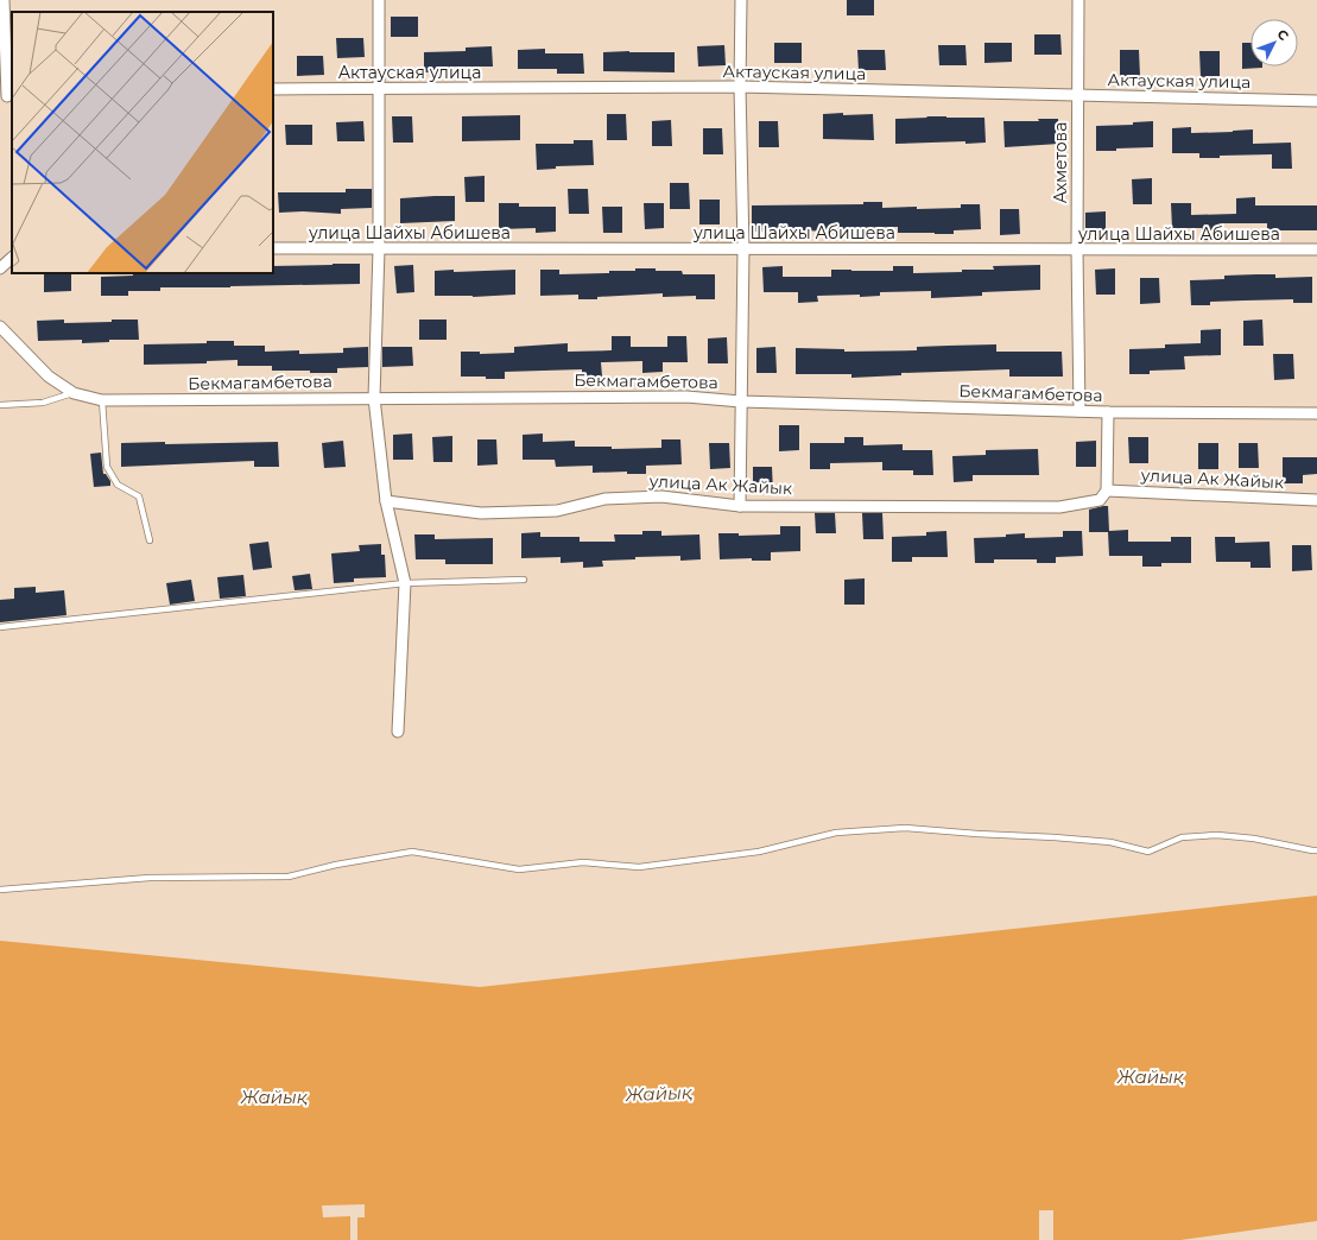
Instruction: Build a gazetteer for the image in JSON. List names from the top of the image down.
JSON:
{
  "streets": {
    "street": [
      "Актауская улица",
      "Ахметова",
      "улица Шайхы Абишева",
      "Бекмагамбетова",
      "улица Ак Жайык"
    ]
  },
  "crossings": [
    ["Актауская улица", "Ахметова"],
    ["Ахметова", "улица Шайхы Абишева"],
    ["Ахметова", "Бекмагамбетова"]
  ],
  "water": ["Жайық"],
  "north": "top right"
}
